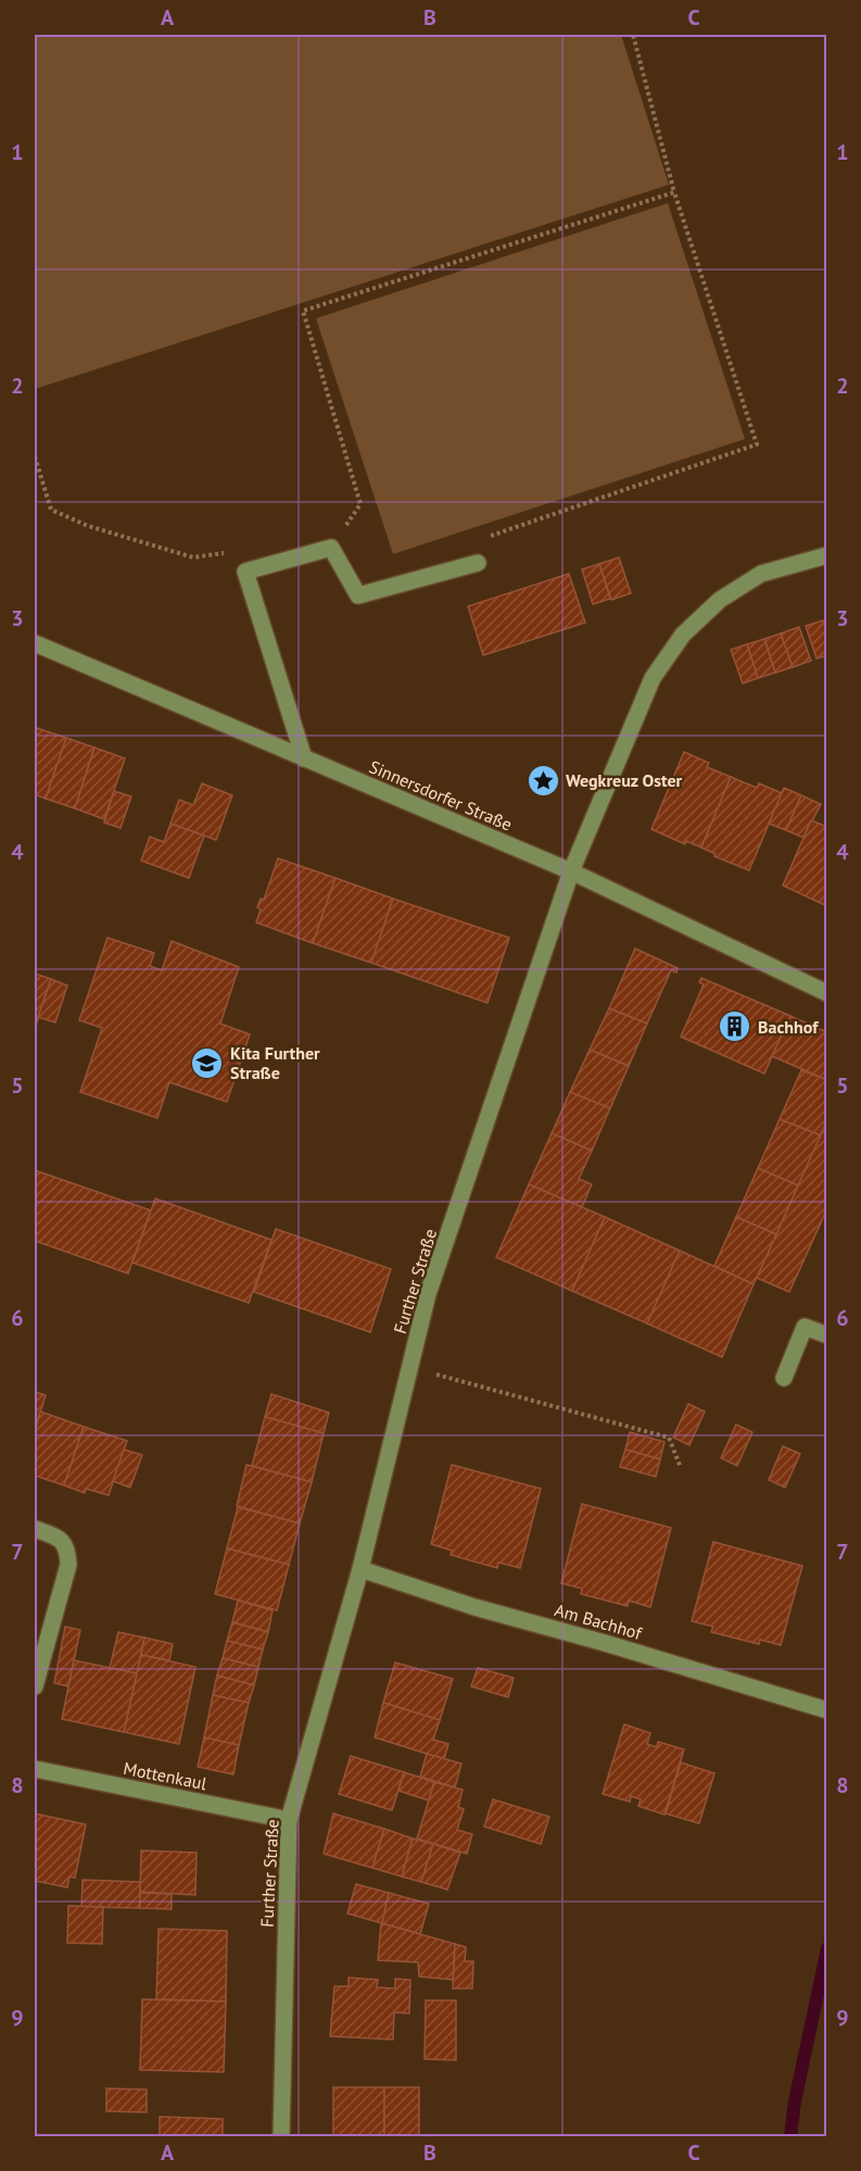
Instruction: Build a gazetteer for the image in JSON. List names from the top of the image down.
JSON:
{
  "streets": {
    "street": [
      "Sinnersdorfer Straße",
      "Further Straße",
      "Am Bachhof",
      "Mottenkaul"
    ]
  },
  "crossings": [
    ["Sinnersdorfer Straße", "Further Straße"],
    ["Further Straße", "Am Bachhof"],
    ["Further Straße", "Mottenkaul"]
  ],
  "places": {
    "place": ["Wegkreuz Oster"],
    "building": ["Bachhof"],
    "school or university": ["Kita Further Straße"]
  },
  "grid": {
    "columns": ["A", "B", "C"],
    "rows": [
      "1",
      "2",
      "3",
      "4",
      "5",
      "6",
      "7",
      "8",
      "9"
    ]
  }
}
